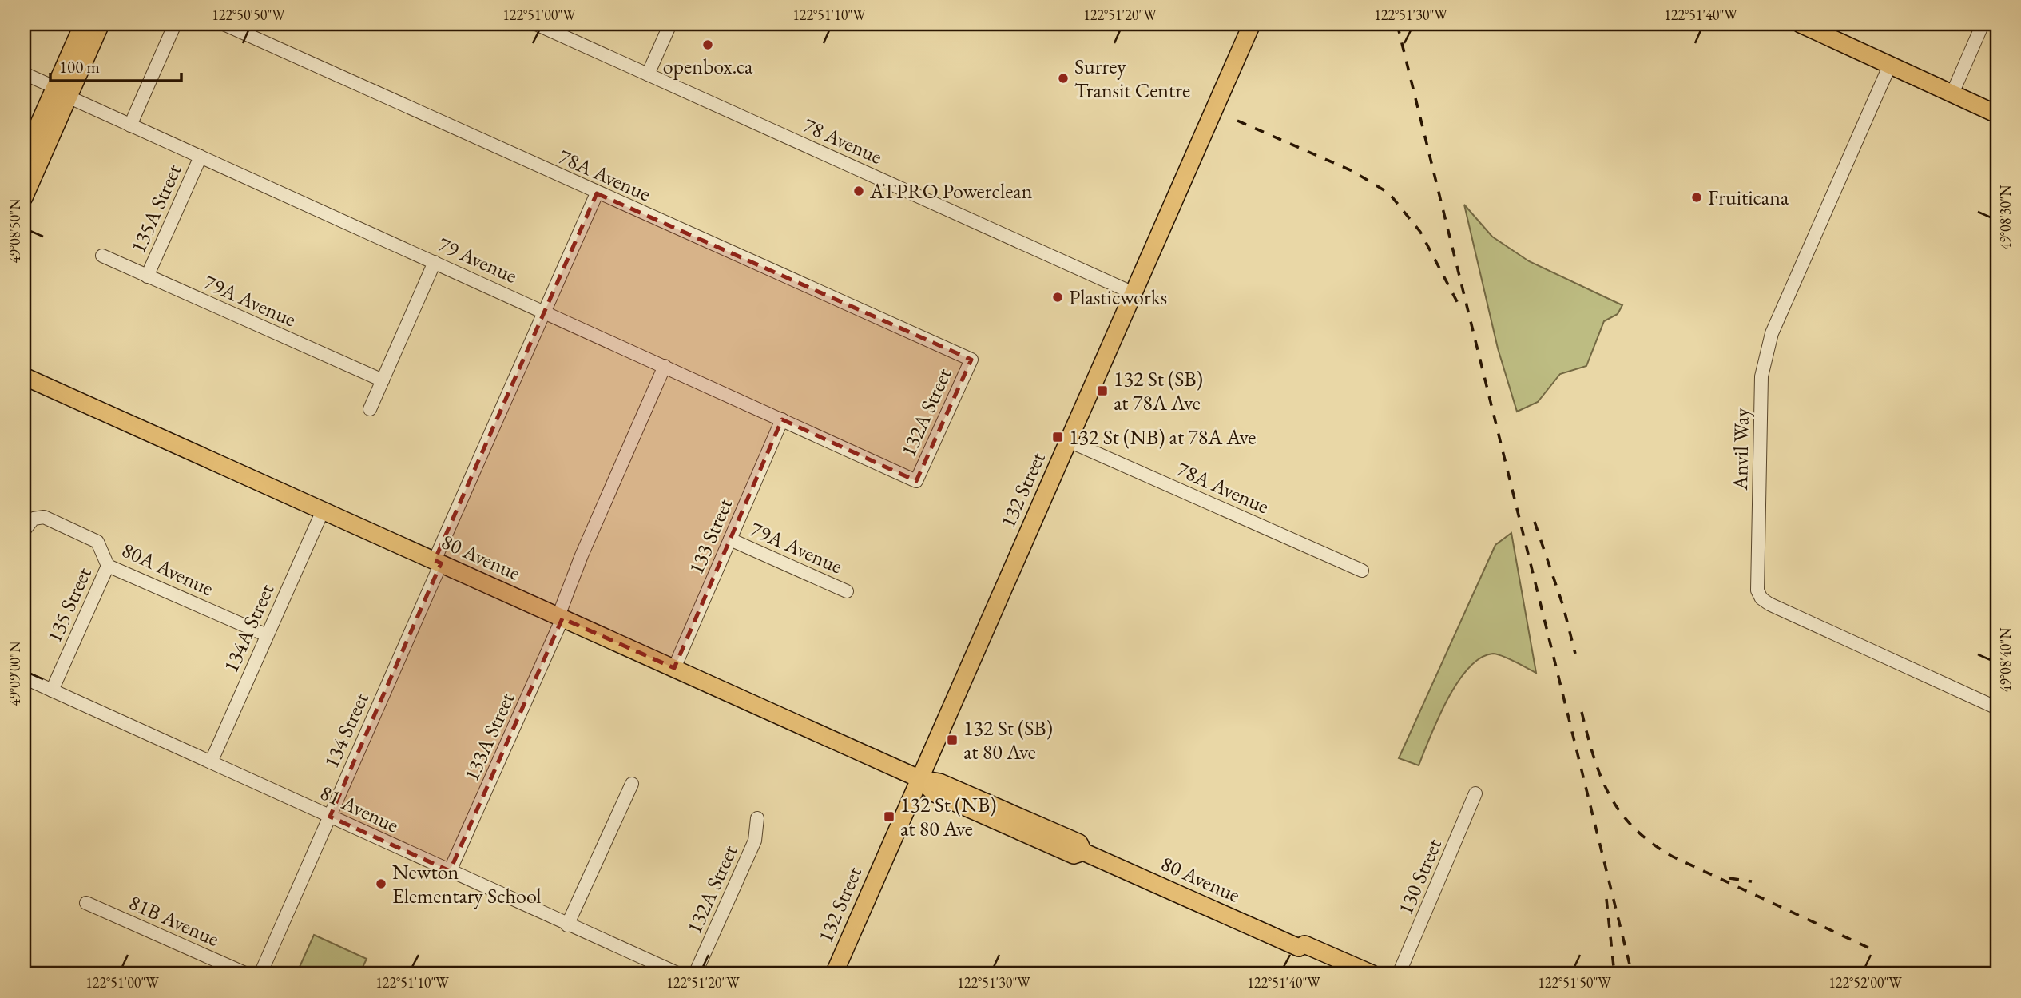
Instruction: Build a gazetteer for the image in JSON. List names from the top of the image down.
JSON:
{
  "streets": {
    "main road": ["132 Street", "80 Avenue"],
    "street": [
      "78 Avenue",
      "78A Avenue",
      "135A Street",
      "79 Avenue",
      "79A Avenue",
      "132A Street",
      "Anvil Way",
      "133 Street",
      "80A Avenue",
      "135 Street",
      "134A Street",
      "134 Street",
      "133A Street",
      "81 Avenue",
      "130 Street",
      "81B Avenue"
    ]
  },
  "crossings": [
    ["78 Avenue", "132 Street"],
    ["78A Avenue", "132A Street"],
    ["78A Avenue", "132 Street"],
    ["78A Avenue", "134 Street"],
    ["135A Street", "79 Avenue"],
    ["135A Street", "79A Avenue"],
    ["79 Avenue", "132A Street"],
    ["79 Avenue", "133 Street"],
    ["79 Avenue", "134 Street"],
    ["79 Avenue", "133A Street"],
    ["79A Avenue", "133 Street"],
    ["132 Street", "80 Avenue"],
    ["133 Street", "80 Avenue"],
    ["80 Avenue", "134A Street"],
    ["80 Avenue", "134 Street"],
    ["80 Avenue", "133A Street"],
    ["80A Avenue", "135 Street"],
    ["80A Avenue", "134A Street"],
    ["135 Street", "81 Avenue"],
    ["134A Street", "81 Avenue"],
    ["134 Street", "81 Avenue"],
    ["133A Street", "81 Avenue"]
  ],
  "places": {
    "other": [
      "openbox.ca",
      "Surrey Transit Centre",
      "ATPRO Powerclean",
      "Fruiticana",
      "Plasticworks",
      "Newton Elementary School"
    ],
    "transit": [
      "132 St (SB) at 78A Ave",
      "132 St (NB) at 78A Ave",
      "132 St (SB) at 80 Ave",
      "132 St (NB) at 80 Ave"
    ]
  },
  "scale_bar": "100 m",
  "coordinates": [
    "122°50'50\"W",
    "122°51'00\"W",
    "122°51'10\"W",
    "122°51'20\"W",
    "122°51'30\"W",
    "122°51'40\"W",
    "49°08'30\"N",
    "49°08'50\"N",
    "49°08'40\"N",
    "49°09'00\"N",
    "122°51'50\"W",
    "122°52'00\"W"
  ]
}
